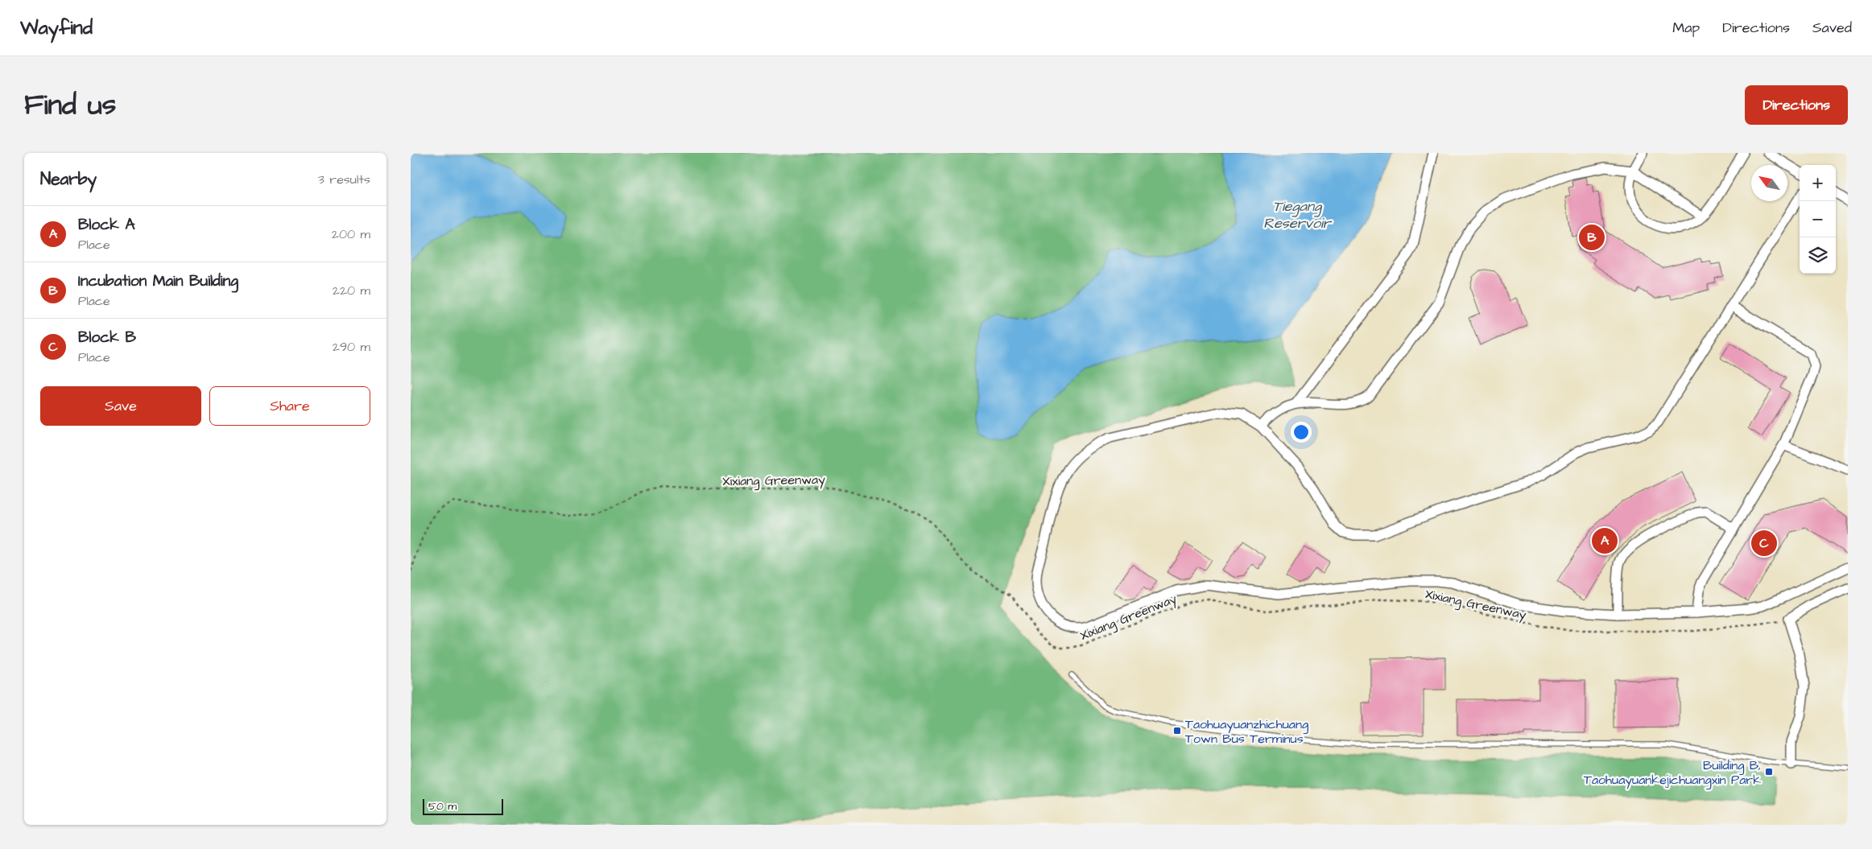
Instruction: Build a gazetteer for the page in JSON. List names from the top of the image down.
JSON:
{
  "streets": {
    "path": ["Xixiang Greenway"]
  },
  "water": ["Tiegang Reservoir"],
  "places": {
    "transit": ["Taohuayuanzhichuang Town Bus Terminus", "Building B, Taohuayuankejichuangxin Park"]
  },
  "scale_bar": "50 m",
  "north": "top left",
  "page": {
    "header": "Wayfind",
    "nav": ["Map", "Directions", "Saved"],
    "title": "Find us",
    "buttons": [
      "Directions",
      ["Save", "Share"]
    ],
    "heading": ["Nearby", "3 results"],
    "map_buttons": ["+", "−"],
    "list": [
      {
        "mark": "A",
        "name": "Block A",
        "note": "Place",
        "value": "200 m"
      },
      {
        "mark": "B",
        "name": "Incubation Main Building",
        "note": "Place",
        "value": "220 m"
      },
      {
        "mark": "C",
        "name": "Block B",
        "note": "Place",
        "value": "290 m"
      }
    ],
    "pins": ["B", "A", "C"],
    "scale": "50 m"
  }
}
